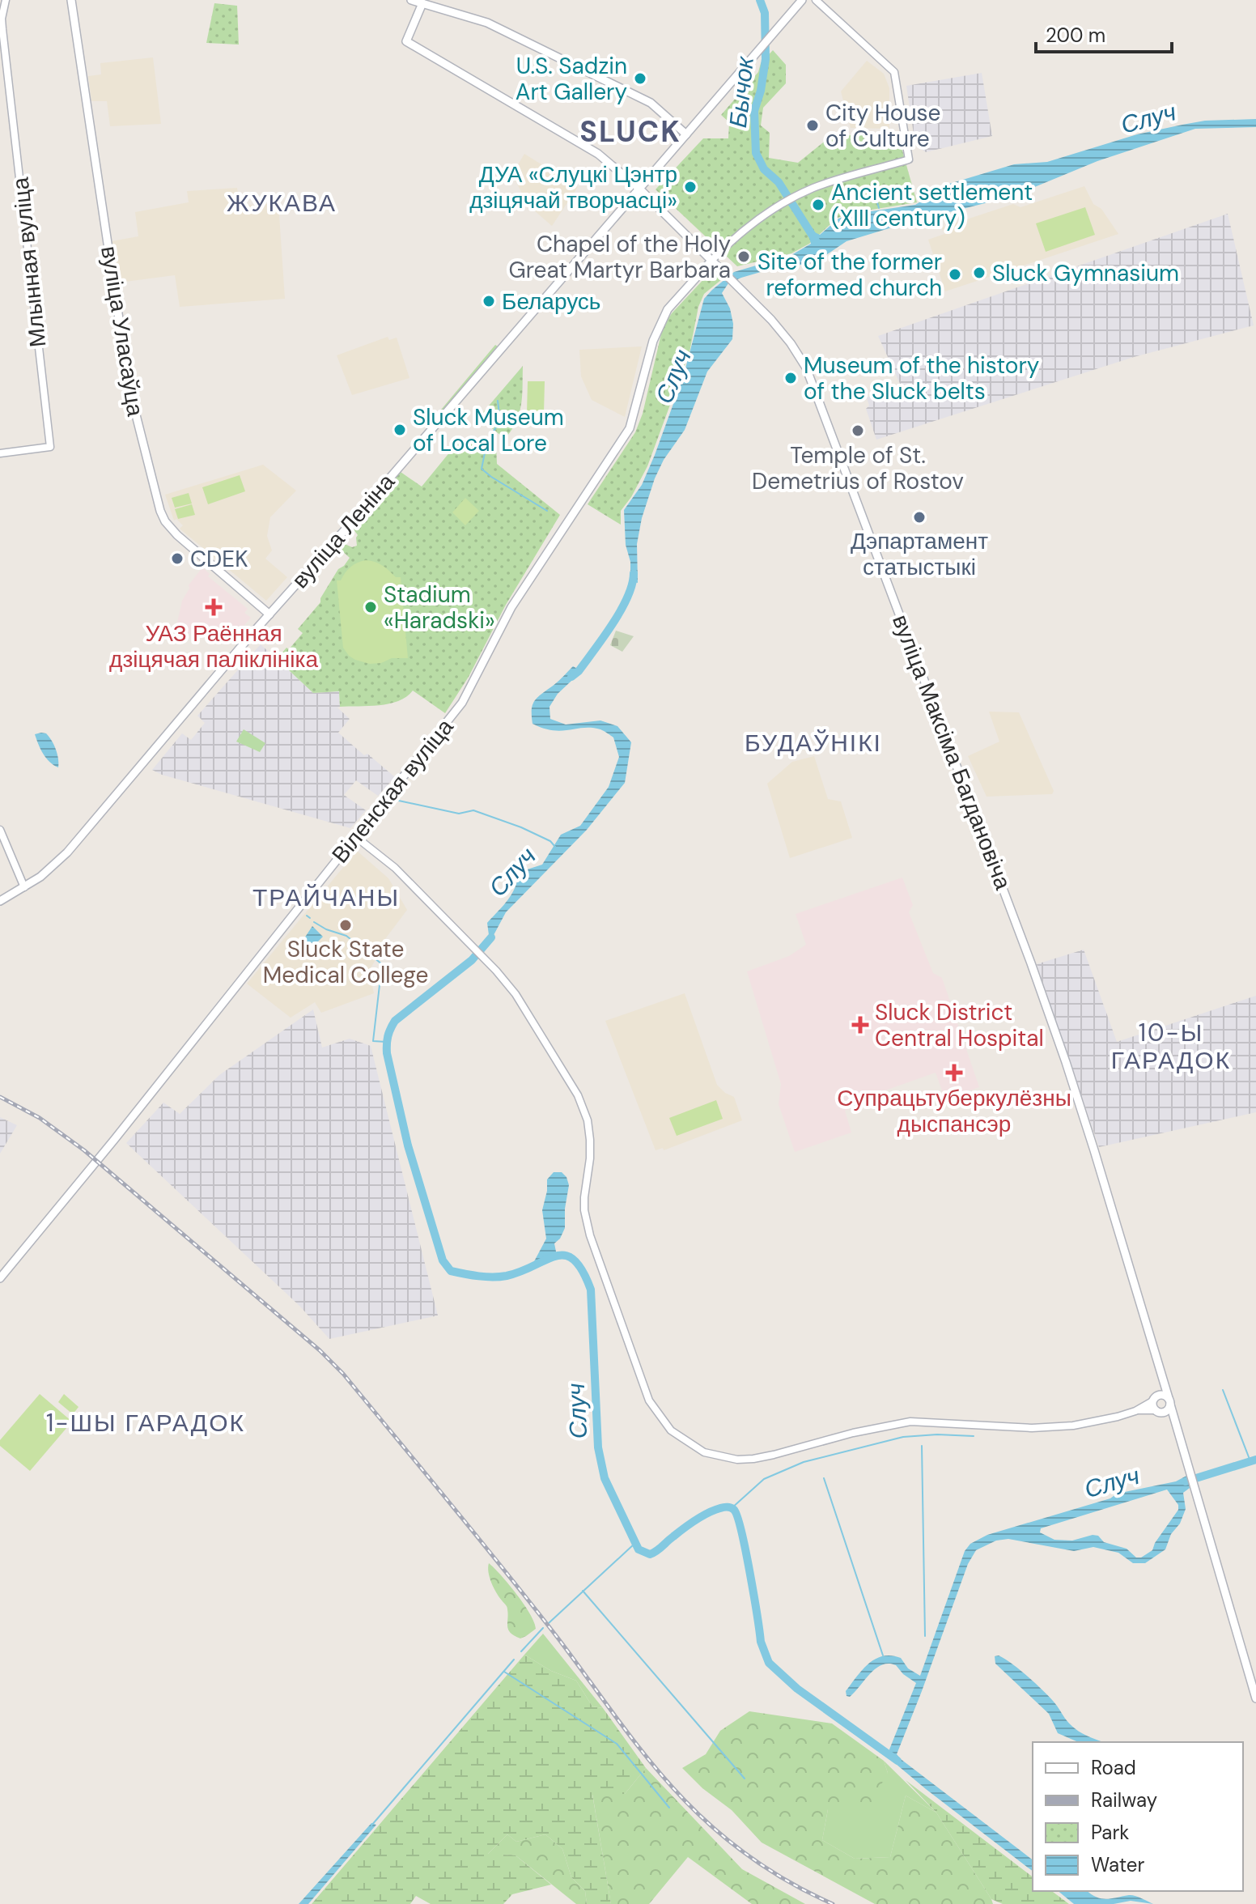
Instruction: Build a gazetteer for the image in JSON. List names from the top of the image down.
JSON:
{
  "streets": {
    "main road": [
      "вуліца Уласаўца",
      "вуліца Леніна",
      "вуліца Максіма Багдановіча",
      "Віленская вуліца"
    ],
    "street": ["Млынная вуліца"]
  },
  "crossings": [
    ["вуліца Уласаўца", "вуліца Леніна"],
    ["вуліца Леніна", "вуліца Максіма Багдановіча"],
    ["вуліца Максіма Багдановіча", "Віленская вуліца"]
  ],
  "districts": [
    "SLUCK",
    "ЖУКАВА",
    "БУДАЎНІКІ",
    "ТРАЙЧАНЫ",
    "10-Ы ГАРАДОК",
    "1-ШЫ ГАРАДОК"
  ],
  "water": ["Бычок", "Случ"],
  "places": {
    "other": [
      "U.S. Sadzin Art Gallery",
      "City House of Culture",
      "ДУА «Слуцкі Цэнтр дзіцячай творчасці»",
      "Ancient settlement (XIII century)",
      "Chapel of the Holy Great Martyr Barbara",
      "Sluck Gymnasium",
      "Site of the former reformed church",
      "Беларусь",
      "Museum of the history of the Sluck belts",
      "Sluck Museum of Local Lore",
      "Temple of St. Demetrius of Rostov",
      "Дэпартамент статыстыкі",
      "CDEK",
      "Stadium «Haradski»",
      "Sluck State Medical College"
    ],
    "health": ["УАЗ Раённая дзіцячая паліклініка", "Sluck District Central Hospital", "Супрацьтуберкулёзны дыспансэр"]
  },
  "legend": [
    "Road",
    "Railway",
    "Park",
    "Water"
  ],
  "scale_bar": "200 m"
}
